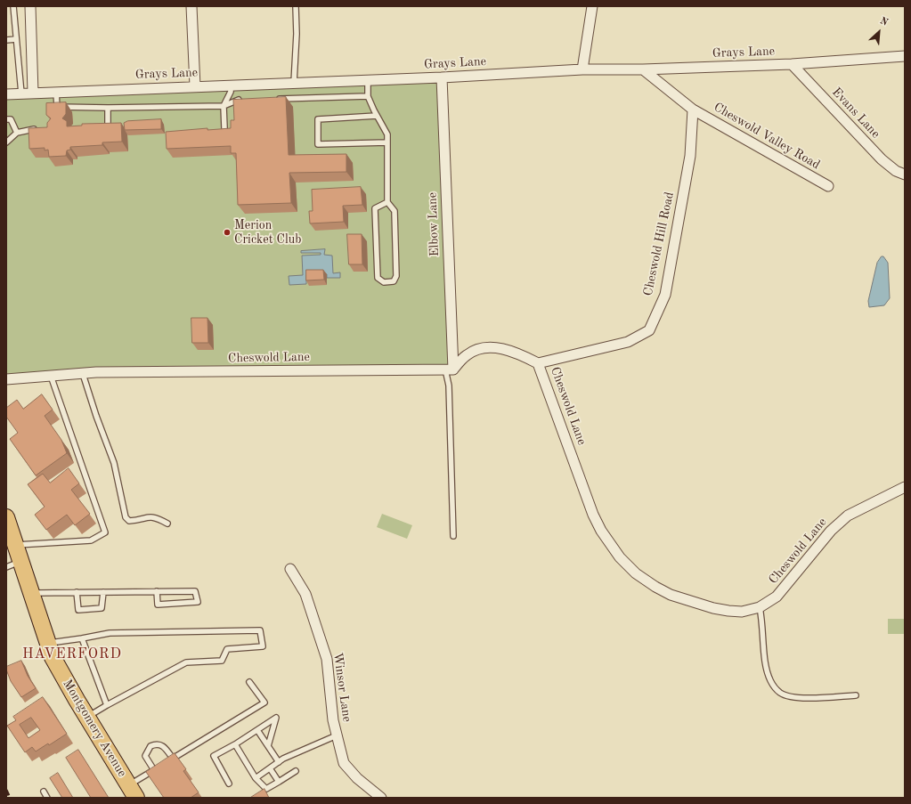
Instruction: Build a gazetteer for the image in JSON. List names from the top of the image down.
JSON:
{
  "streets": {
    "main road": ["Montgomery Avenue"],
    "street": [
      "Grays Lane",
      "Evans Lane",
      "Cheswold Valley Road",
      "Elbow Lane",
      "Cheswold Hill Road",
      "Cheswold Lane",
      "Winsor Lane"
    ]
  },
  "crossings": [
    ["Grays Lane", "Evans Lane"],
    ["Grays Lane", "Elbow Lane"],
    ["Cheswold Valley Road", "Cheswold Hill Road"],
    ["Elbow Lane", "Cheswold Lane"],
    ["Cheswold Hill Road", "Cheswold Lane"]
  ],
  "districts": ["HAVERFORD"],
  "places": ["Merion Cricket Club"],
  "north": "top right"
}
